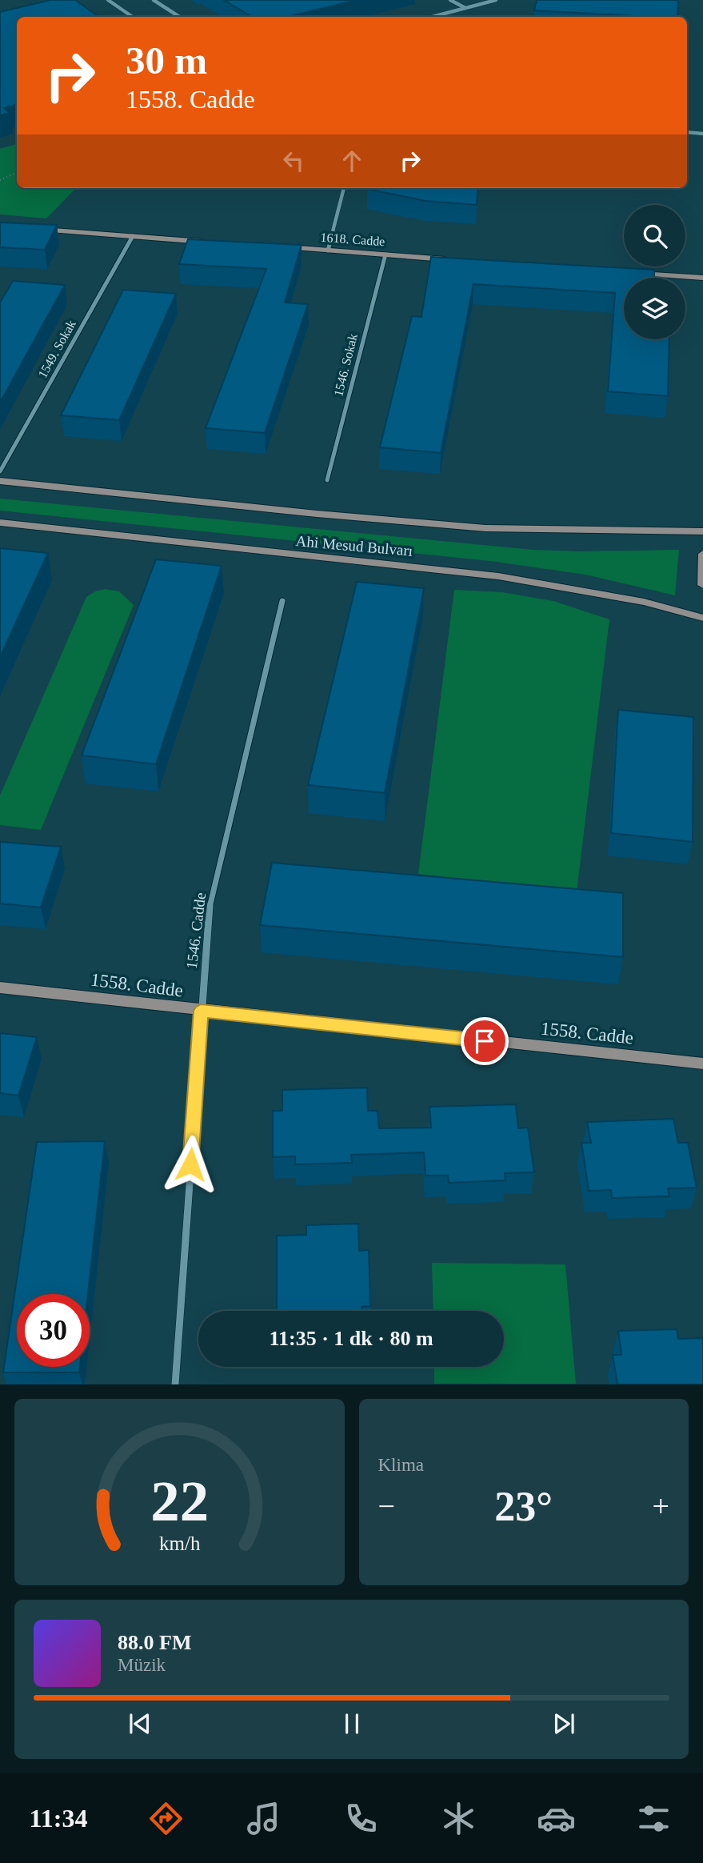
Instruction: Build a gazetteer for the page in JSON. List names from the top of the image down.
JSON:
{
  "streets": {
    "main road": ["1618. Cadde", "Ahi Mesud Bulvarı", "1558. Cadde"],
    "street": ["1549. Sokak", "1546. Sokak", "1546. Cadde"]
  },
  "crossings": [
    ["1618. Cadde", "1546. Sokak"],
    ["1546. Cadde", "1558. Cadde"]
  ],
  "page": {
    "turn": ["30 m", "1558. Cadde"],
    "limit": "30",
    "trip": "11:35 · 1 dk · 80 m",
    "tile": "Klima",
    "heat": ["−", "23°", "+"],
    "song": ["88.0 FM", "Müzik"],
    "tabs": "11:34",
    "gauge": ["22", "km/h"]
  }
}
